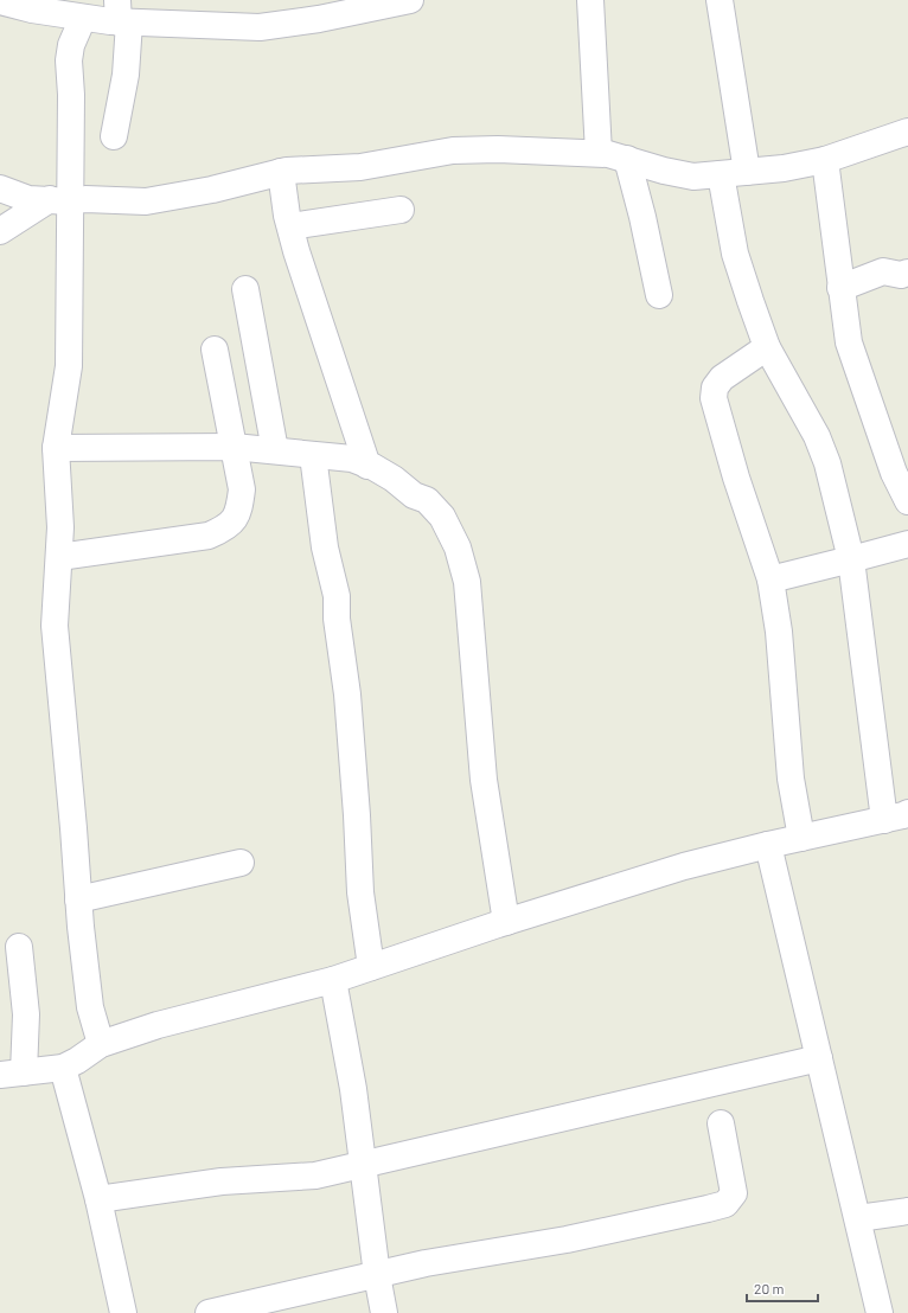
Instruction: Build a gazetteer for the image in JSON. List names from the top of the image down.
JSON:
{
  "scale_bar": "20 m"
}
